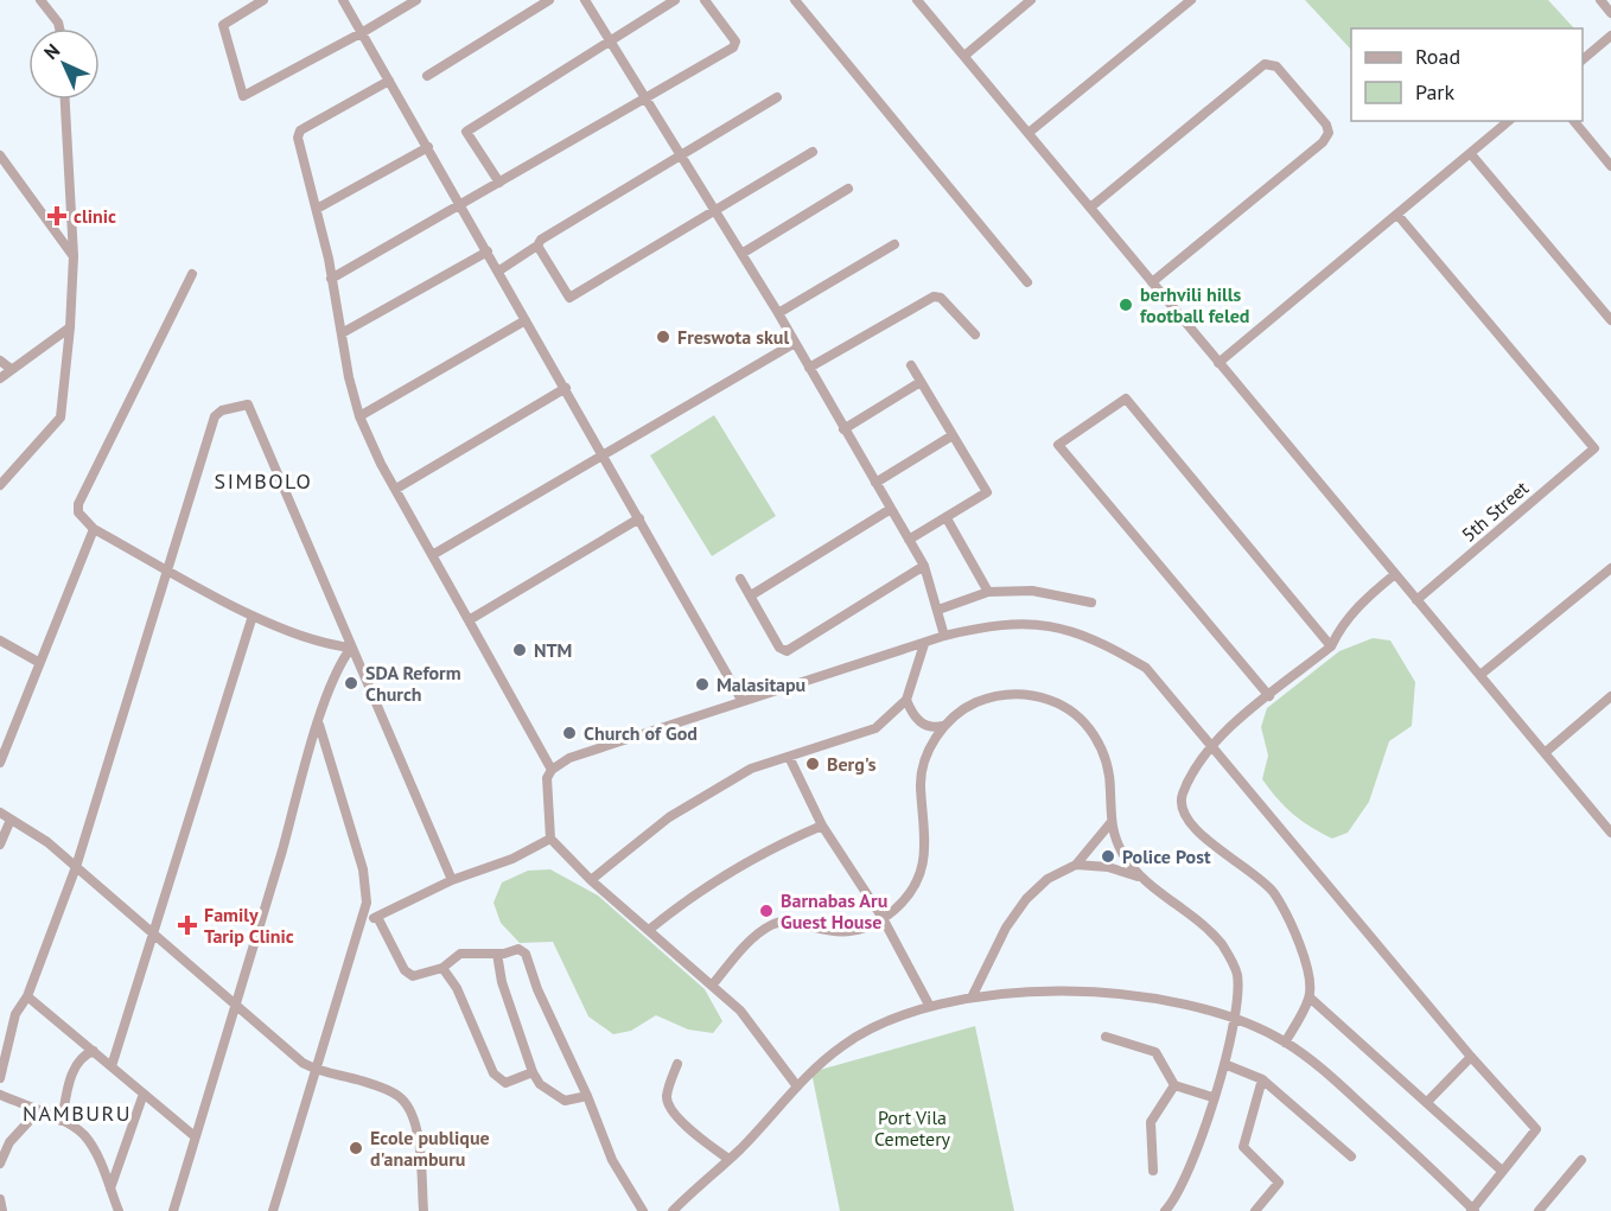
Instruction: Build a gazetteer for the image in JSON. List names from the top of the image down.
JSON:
{
  "streets": {
    "street": ["5th Street"]
  },
  "districts": ["SIMBOLO", "NAMBURU"],
  "parks": ["Port Vila Cemetery"],
  "places": {
    "health": ["clinic", "Family Tarip Clinic"],
    "other": [
      "berhvili hills football feled",
      "Freswota skul",
      "NTM",
      "SDA Reform Church",
      "Malasitapu",
      "Church of God",
      "Berg's",
      "Police Post",
      "Barnabas Aru Guest House",
      "Ecole publique d'anamburu"
    ]
  },
  "legend": ["Road", "Park"],
  "north": "top left"
}
